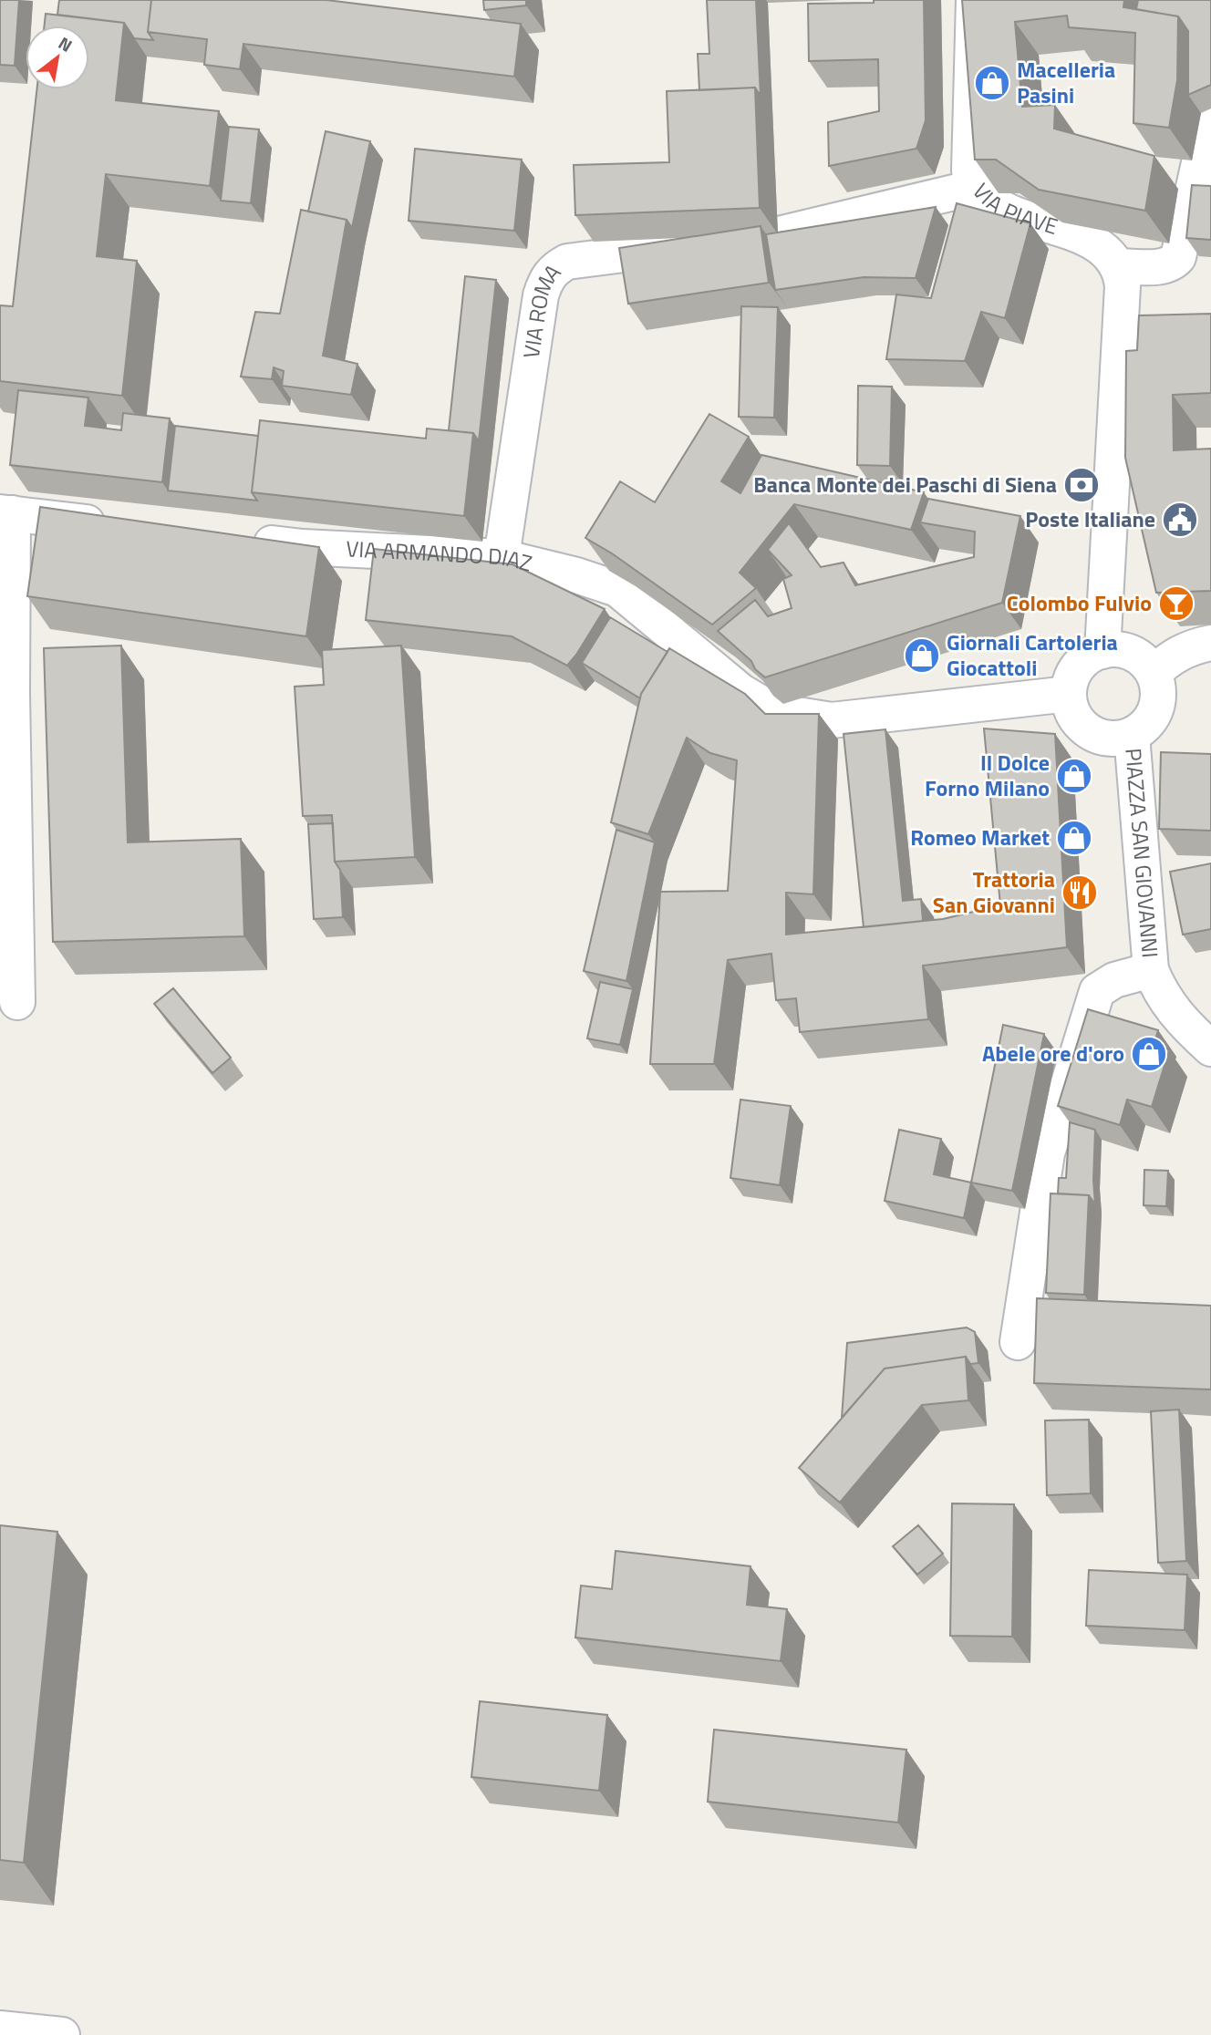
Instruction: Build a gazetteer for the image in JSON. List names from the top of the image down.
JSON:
{
  "streets": {
    "street": [
      "VIA PIAVE",
      "VIA ROMA",
      "VIA ARMANDO DIAZ",
      "PIAZZA SAN GIOVANNI"
    ]
  },
  "crossings": [
    ["VIA ROMA", "VIA ARMANDO DIAZ"],
    ["VIA ARMANDO DIAZ", "PIAZZA SAN GIOVANNI"]
  ],
  "places": {
    "shop": [
      "Macelleria Pasini",
      "Giornali Cartoleria Giocattoli",
      "Il Dolce Forno Milano",
      "Romeo Market",
      "Abele ore d'oro"
    ],
    "bank": ["Banca Monte dei Paschi di Siena"],
    "public building": ["Poste Italiane"],
    "bar": ["Colombo Fulvio"],
    "restaurant": ["Trattoria San Giovanni"]
  },
  "north": "top right"
}
